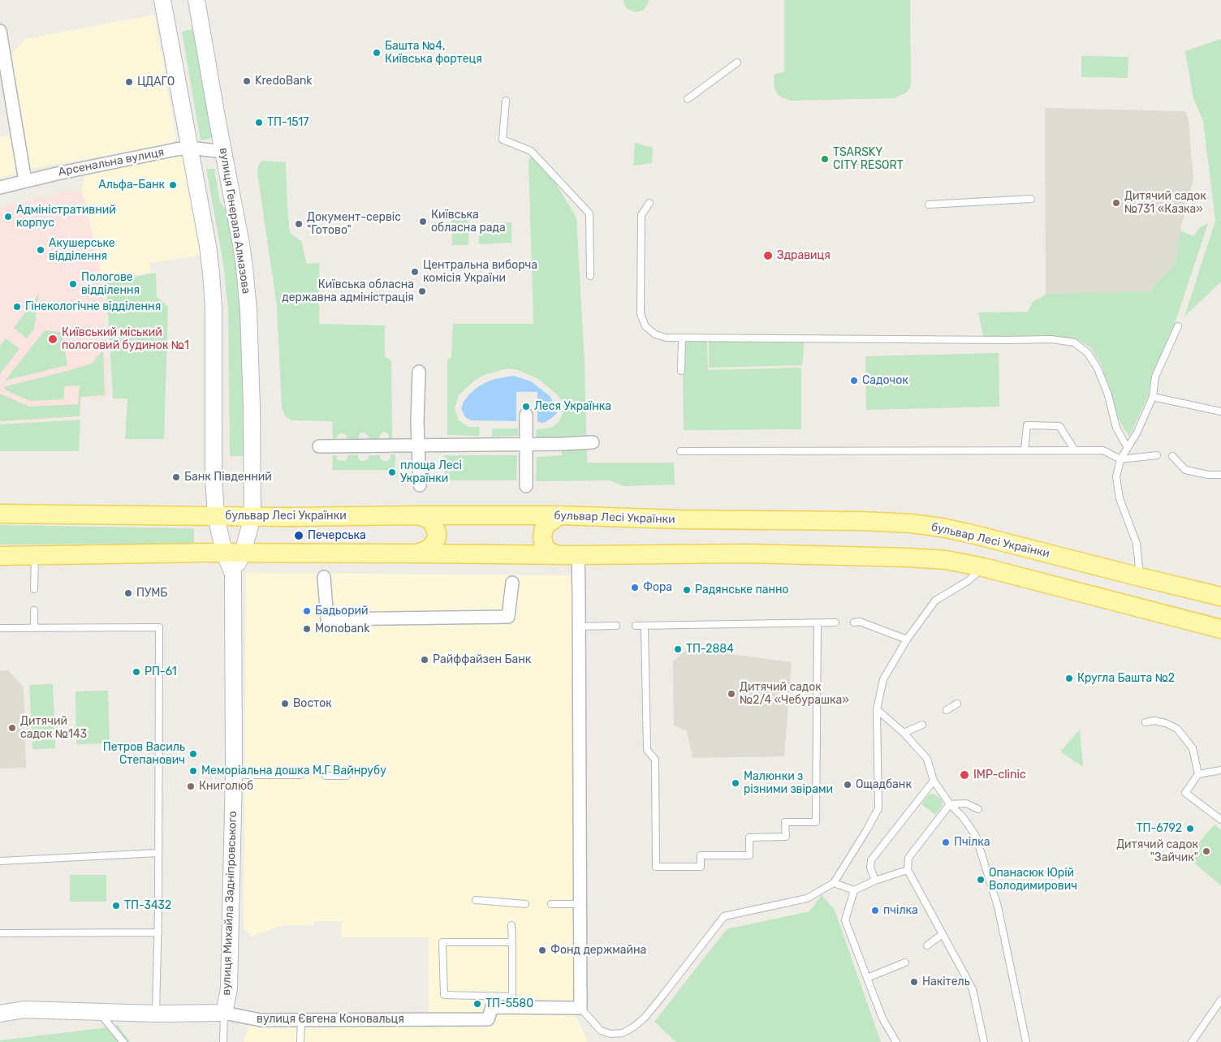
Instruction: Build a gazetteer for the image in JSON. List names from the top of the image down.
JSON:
{
  "streets": {
    "main road": [
      "вулиця Генерала Алмазова",
      "бульвар Лесі Українки",
      "вулиця Михайла Задніпровського",
      "вулиця Євгена Коновальця"
    ],
    "street": ["Арсенальна вулиця"]
  },
  "crossings": [
    ["Арсенальна вулиця", "вулиця Генерала Алмазова"],
    ["вулиця Генерала Алмазова", "бульвар Лесі Українки"],
    ["вулиця Михайла Задніпровського", "вулиця Євгена Коновальця"]
  ],
  "places": [
    "Башта №4, Київська фортеця",
    "KredoBank",
    "ЦДАГО",
    "ТП-1517",
    "TSARSKY CITY RESORT",
    "Альфа-Банк",
    "Дитячий садок №731 «Казка»",
    "Адміністративний корпус",
    "Київська обласна рада",
    "Документ-сервіс \"Готово\"",
    "Акушерське відділення",
    "Здравиця",
    "Центральна виборча комісія України",
    "Пологове відділення",
    "Київська обласна державна адміністрація",
    "Гінекологічне відділення",
    "Київський міський пологовий будинок №1",
    "Садочок",
    "Леся Українка",
    "площа Лесі Українки",
    "Банк Пiвденний",
    "Печерська",
    "Фора",
    "Радянське панно",
    "ПУМБ",
    "Бадьорий",
    "Monobank",
    "ТП-2884",
    "Райффайзен Банк",
    "РП-61",
    "Кругла Башта №2",
    "Дитячий садок №2/4 «Чебурашка»",
    "Восток",
    "Дитячий садок №143",
    "Петров Василь Степанович",
    "Меморіальна дошка М.Г Вайнрубу",
    "IMP-clinic",
    "Малюнки з різними звірами",
    "Ощадбанк",
    "Книголюб",
    "ТП-6792",
    "Пчілка",
    "Дитячий садок \"Зайчик\"",
    "Опанасюк Юрій Володимирович",
    "ТП-3432",
    "пчілка",
    "Фонд держмайна",
    "Накітель",
    "ТП-5580"
  ]
}
